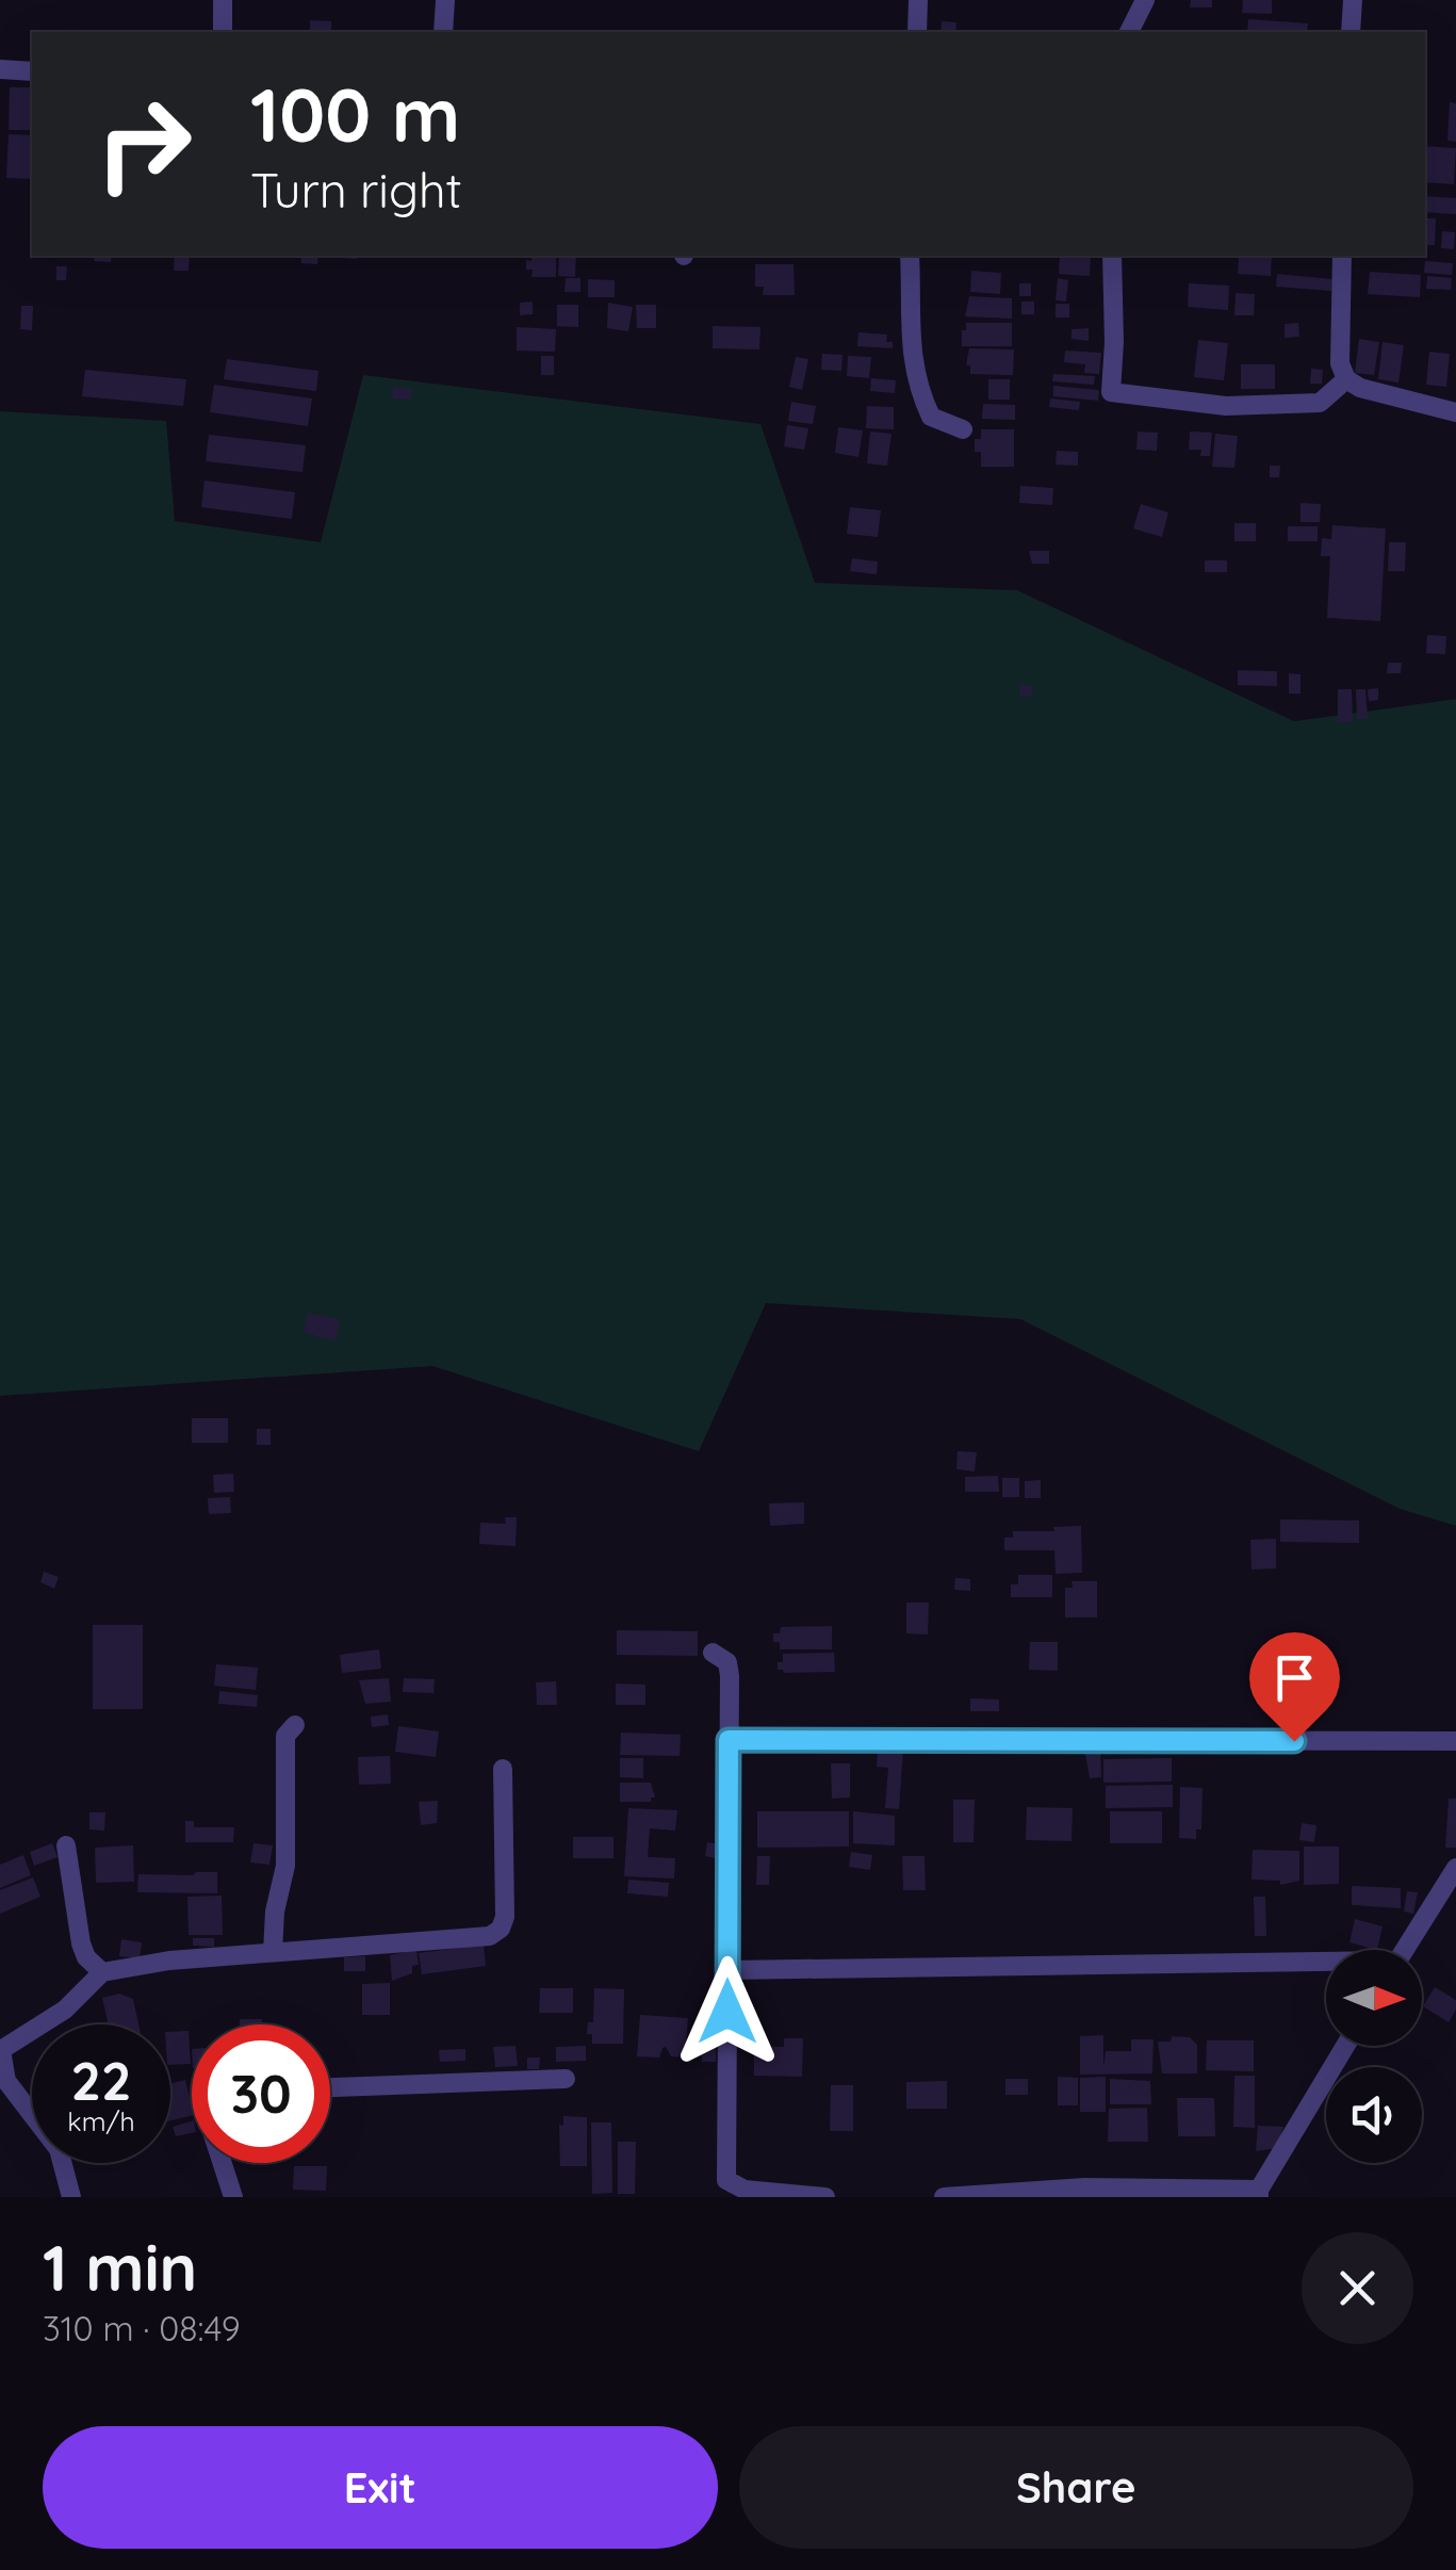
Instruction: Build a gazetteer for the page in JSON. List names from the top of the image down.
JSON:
{
  "north": "right",
  "page": {
    "turn": ["100 m", "Turn right"],
    "speed": "22 km/h",
    "limit": "30",
    "heading": ["1 min", "310 m · 08:49"],
    "buttons": ["Exit", "Share"]
  }
}
